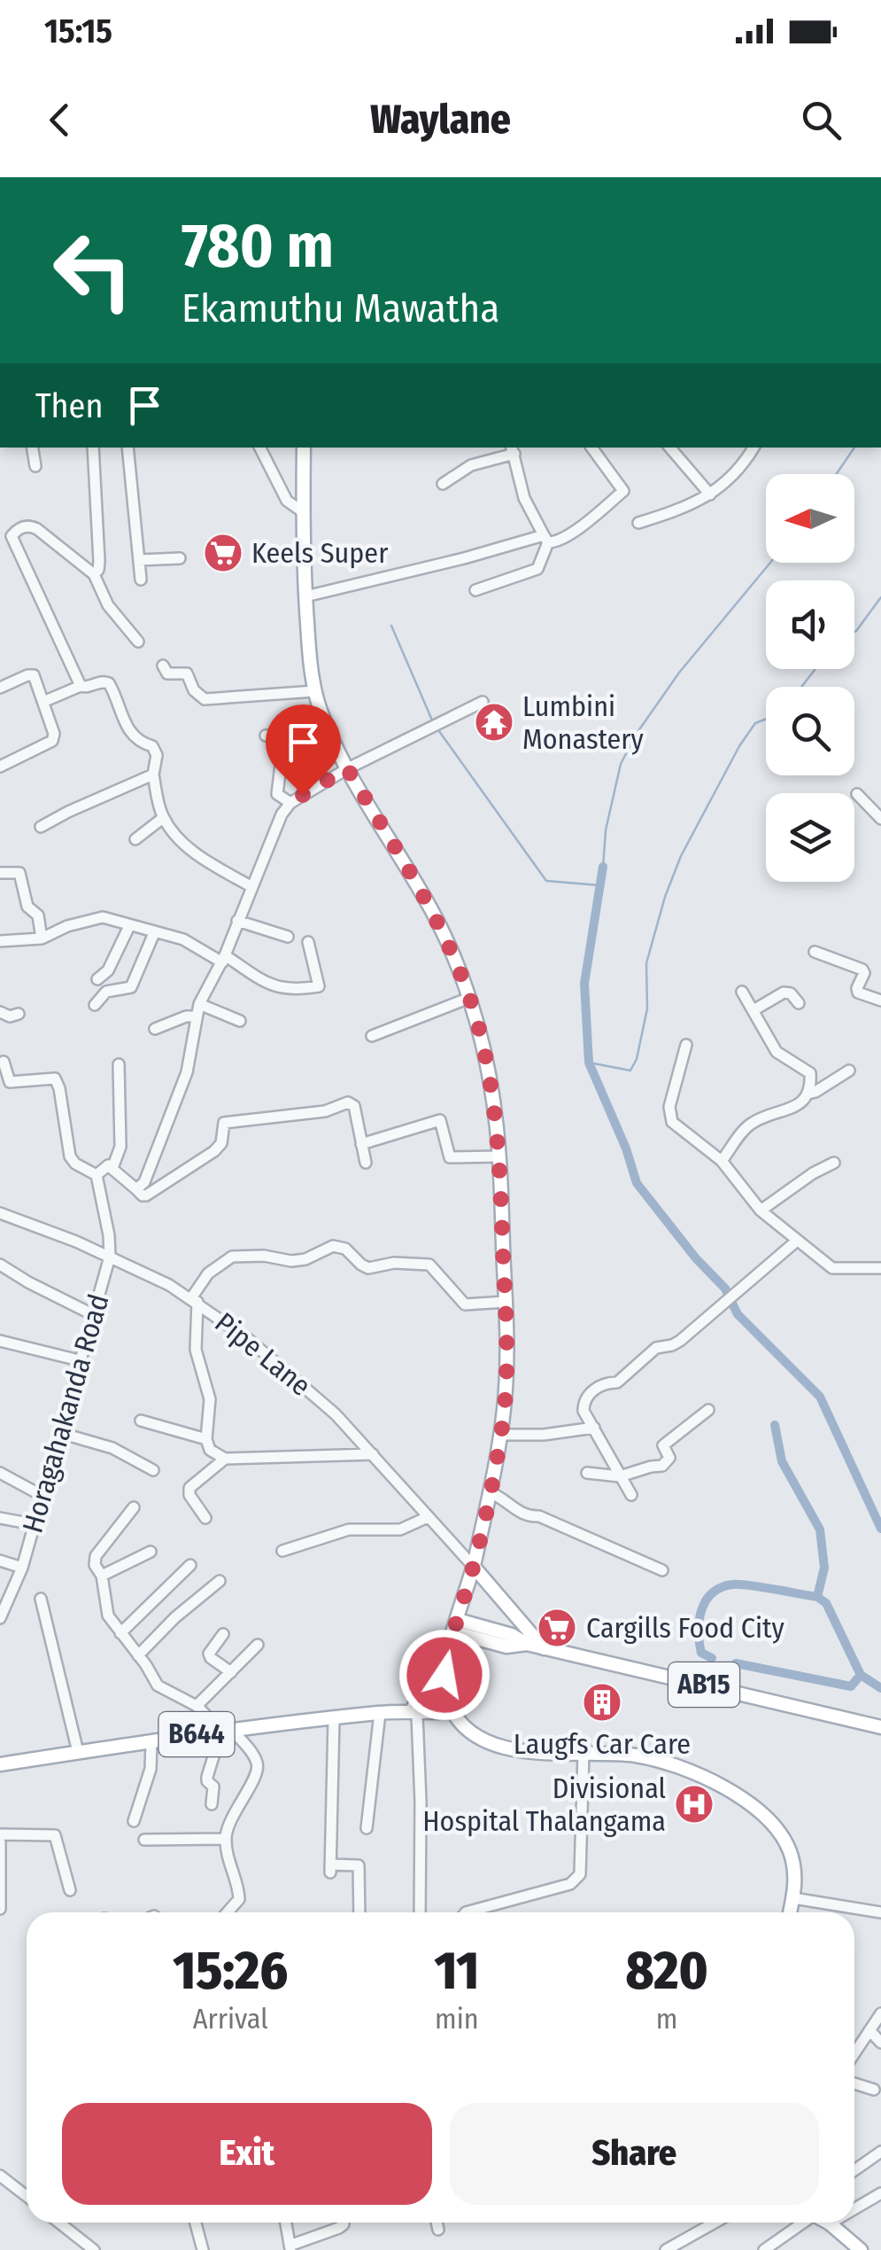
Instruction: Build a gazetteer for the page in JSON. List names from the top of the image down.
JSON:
{
  "streets": {
    "main road": ["AB15", "B644"],
    "street": ["Pipe Lane", "Horagahakanda Road"]
  },
  "crossings": [
    ["Pipe Lane", "Horagahakanda Road"]
  ],
  "places": {
    "supermarket": ["Keels Super", "Cargills Food City"],
    "temple": ["Lumbini Monastery"],
    "building": ["Laugfs Car Care"],
    "hospital": ["Divisional Hospital Thalangama"]
  },
  "north": "left",
  "page": {
    "status": "15:15",
    "header": "Waylane",
    "turn": ["780 m", "Ekamuthu Mawatha"],
    "then": "Then",
    "eta": [
      "15:26",
      "Arrival",
      "11",
      "min",
      "820",
      "m"
    ],
    "buttons": ["Exit", "Share"]
  }
}
